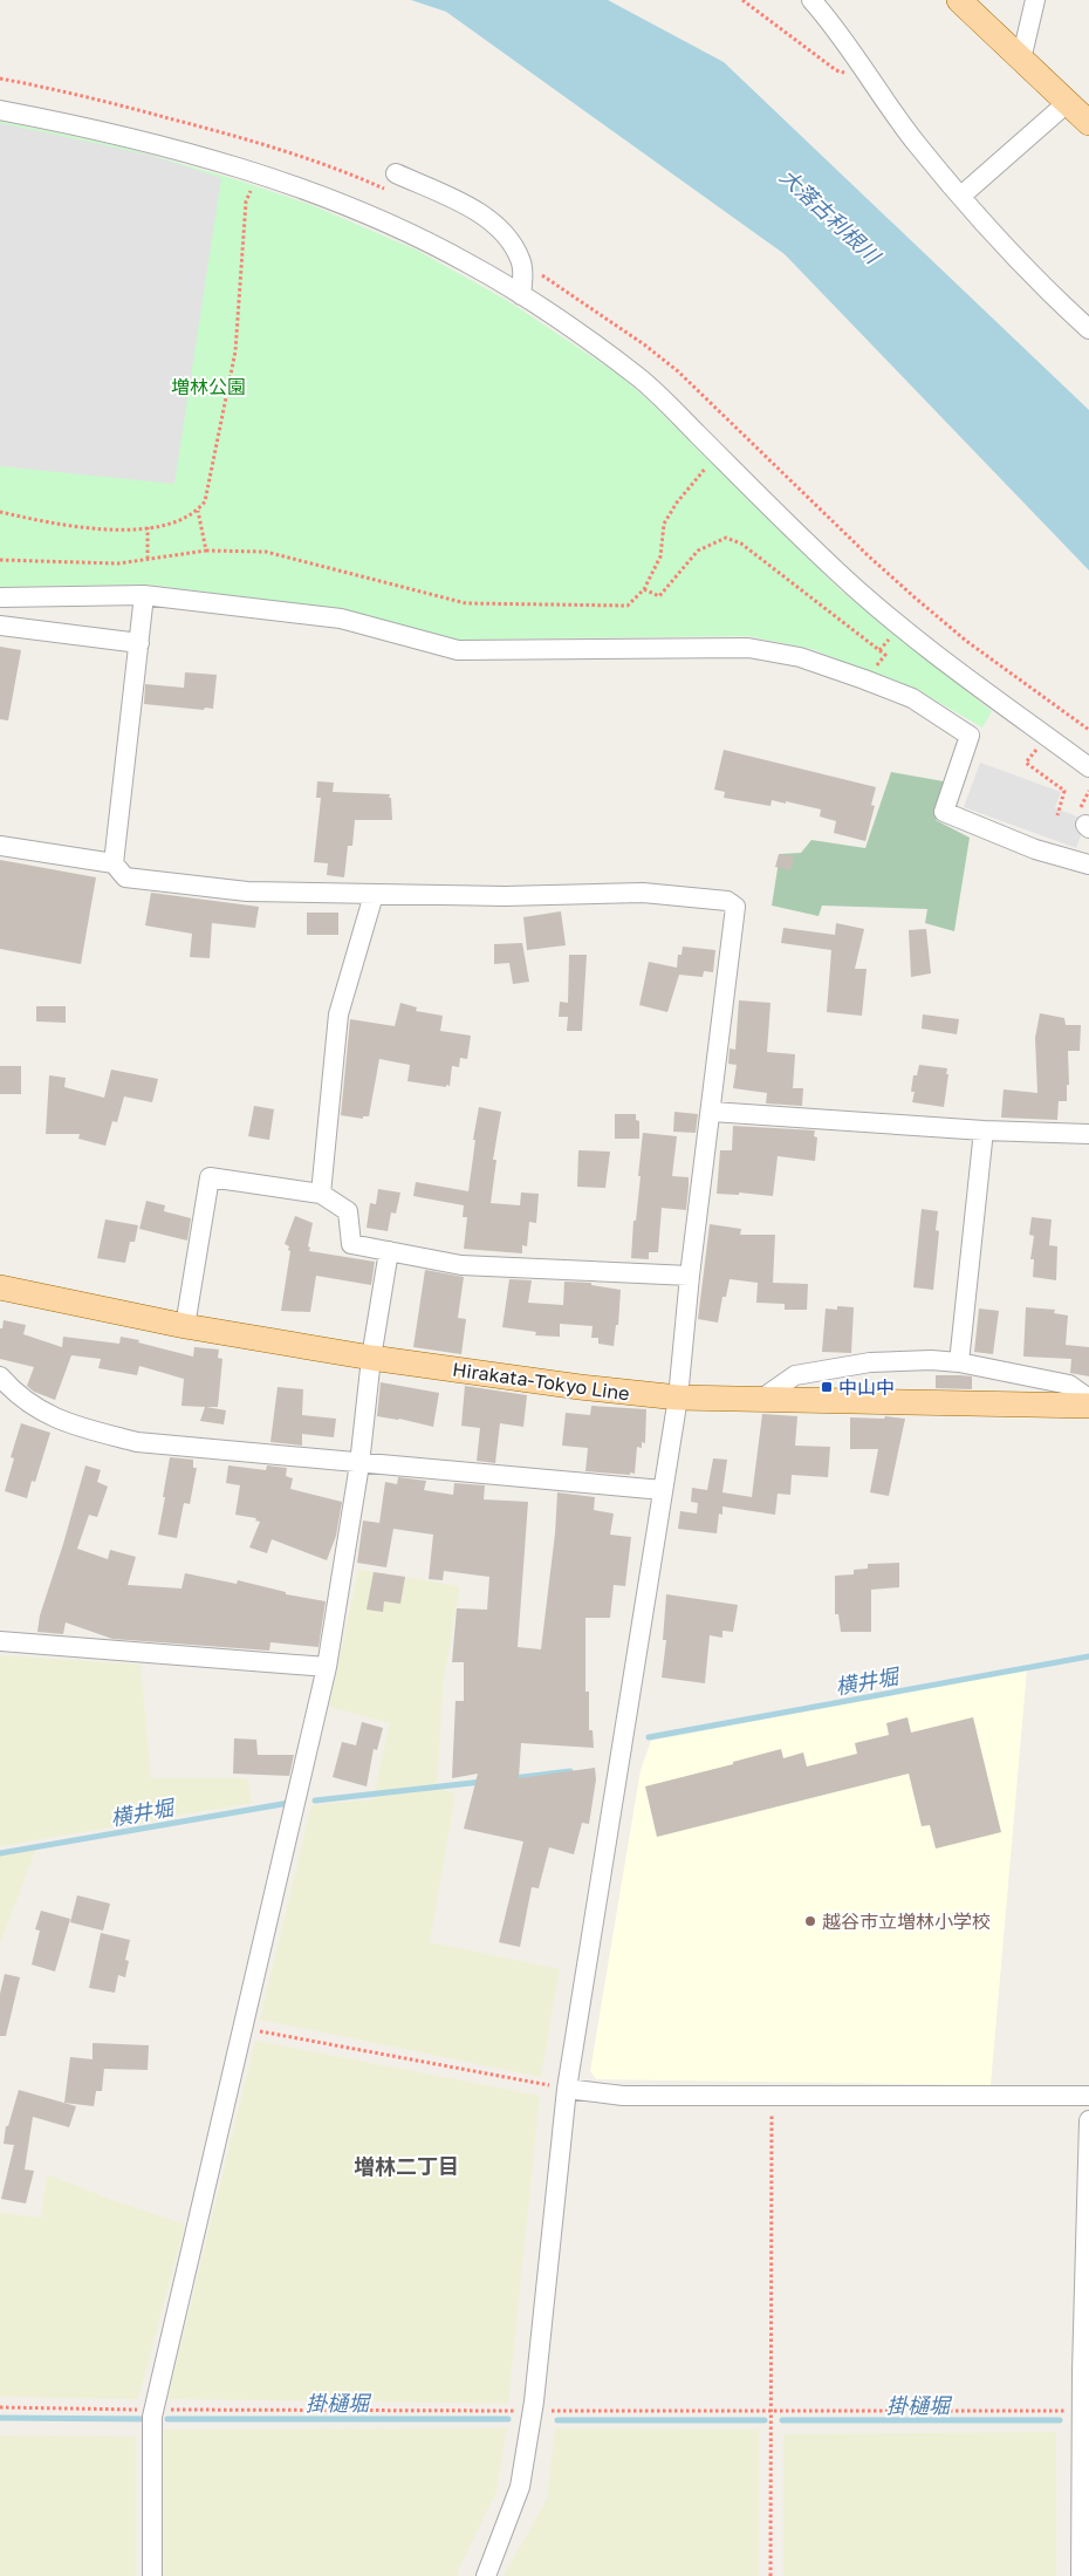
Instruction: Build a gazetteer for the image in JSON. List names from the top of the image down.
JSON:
{
  "streets": {
    "main road": ["Hirakata-Tokyo Line"]
  },
  "districts": ["増林二丁目"],
  "water": ["大落古利根川", "横井堀", "掛樋堀"],
  "parks": ["増林公園"],
  "places": {
    "transit": ["中山中"],
    "other": ["越谷市立増林小学校"]
  }
}
